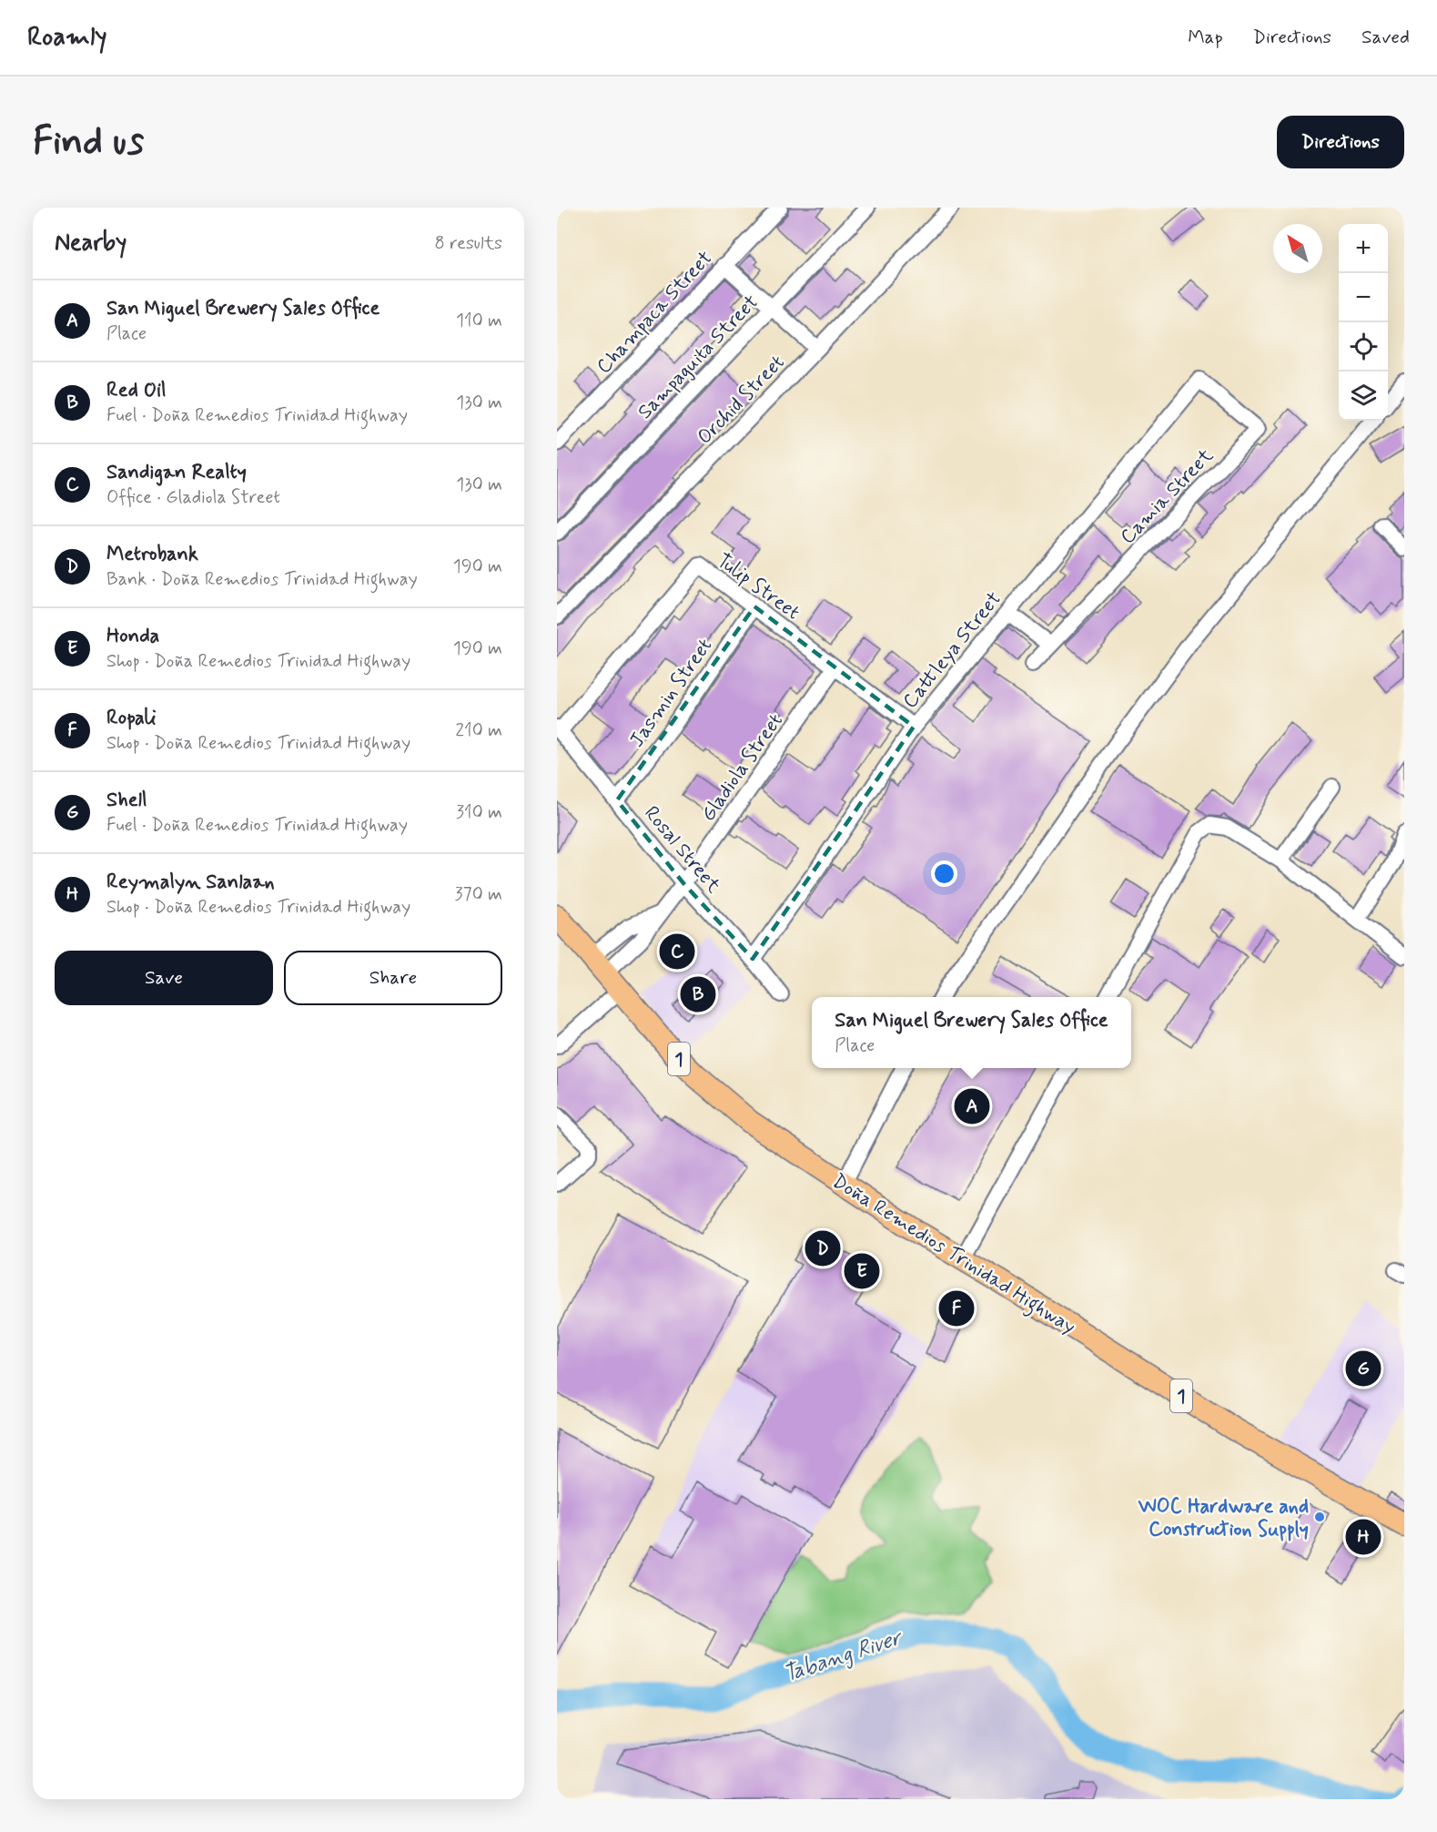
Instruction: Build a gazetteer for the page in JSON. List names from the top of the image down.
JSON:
{
  "streets": {
    "highway": ["1", "Doña Remedios Trinidad Highway"],
    "street": [
      "Champaca Street",
      "Sampaguita Street",
      "Orchid Street",
      "Camia Street",
      "Tulip Street",
      "Cattleya Street",
      "Jasmin Street",
      "Gladiola Street",
      "Rosal Street"
    ]
  },
  "crossings": [
    ["Camia Street", "Cattleya Street"],
    ["Tulip Street", "Cattleya Street"],
    ["Tulip Street", "Jasmin Street"],
    ["Tulip Street", "Gladiola Street"],
    ["Tulip Street", "Rosal Street"],
    ["Cattleya Street", "Rosal Street"],
    ["Jasmin Street", "Rosal Street"],
    ["Gladiola Street", "Rosal Street"],
    ["Gladiola Street", "Doña Remedios Trinidad Highway"]
  ],
  "water": ["Tabang River"],
  "places": ["WOC Hardware and Construction Supply"],
  "north": "top left",
  "page": {
    "header": "Roamly",
    "nav": ["Map", "Directions", "Saved"],
    "buttons": [
      "Directions",
      ["Save", "Share"]
    ],
    "title": "Find us",
    "heading": ["Nearby", "8 results"],
    "map_buttons": ["+", "−"],
    "list": [
      {
        "mark": "A",
        "name": "San Miguel Brewery Sales Office",
        "note": "Place",
        "value": "110 m"
      },
      {
        "mark": "B",
        "name": "Red Oil",
        "note": "Fuel · Doña Remedios Trinidad Highway",
        "value": "130 m"
      },
      {
        "mark": "C",
        "name": "Sandigan Realty",
        "note": "Office · Gladiola Street",
        "value": "130 m"
      },
      {
        "mark": "D",
        "name": "Metrobank",
        "note": "Bank · Doña Remedios Trinidad Highway",
        "value": "190 m"
      },
      {
        "mark": "E",
        "name": "Honda",
        "note": "Shop · Doña Remedios Trinidad Highway",
        "value": "190 m"
      },
      {
        "mark": "F",
        "name": "Ropali",
        "note": "Shop · Doña Remedios Trinidad Highway",
        "value": "210 m"
      },
      {
        "mark": "G",
        "name": "Shell",
        "note": "Fuel · Doña Remedios Trinidad Highway",
        "value": "310 m"
      },
      {
        "mark": "H",
        "name": "Reymalyn Sanlaan",
        "note": "Shop · Doña Remedios Trinidad Highway",
        "value": "370 m"
      }
    ],
    "pins": [
      "C",
      "B",
      "A",
      "D",
      "E",
      "F",
      "G",
      "H"
    ],
    "popup": ["San Miguel Brewery Sales Office", "Place"]
  }
}
